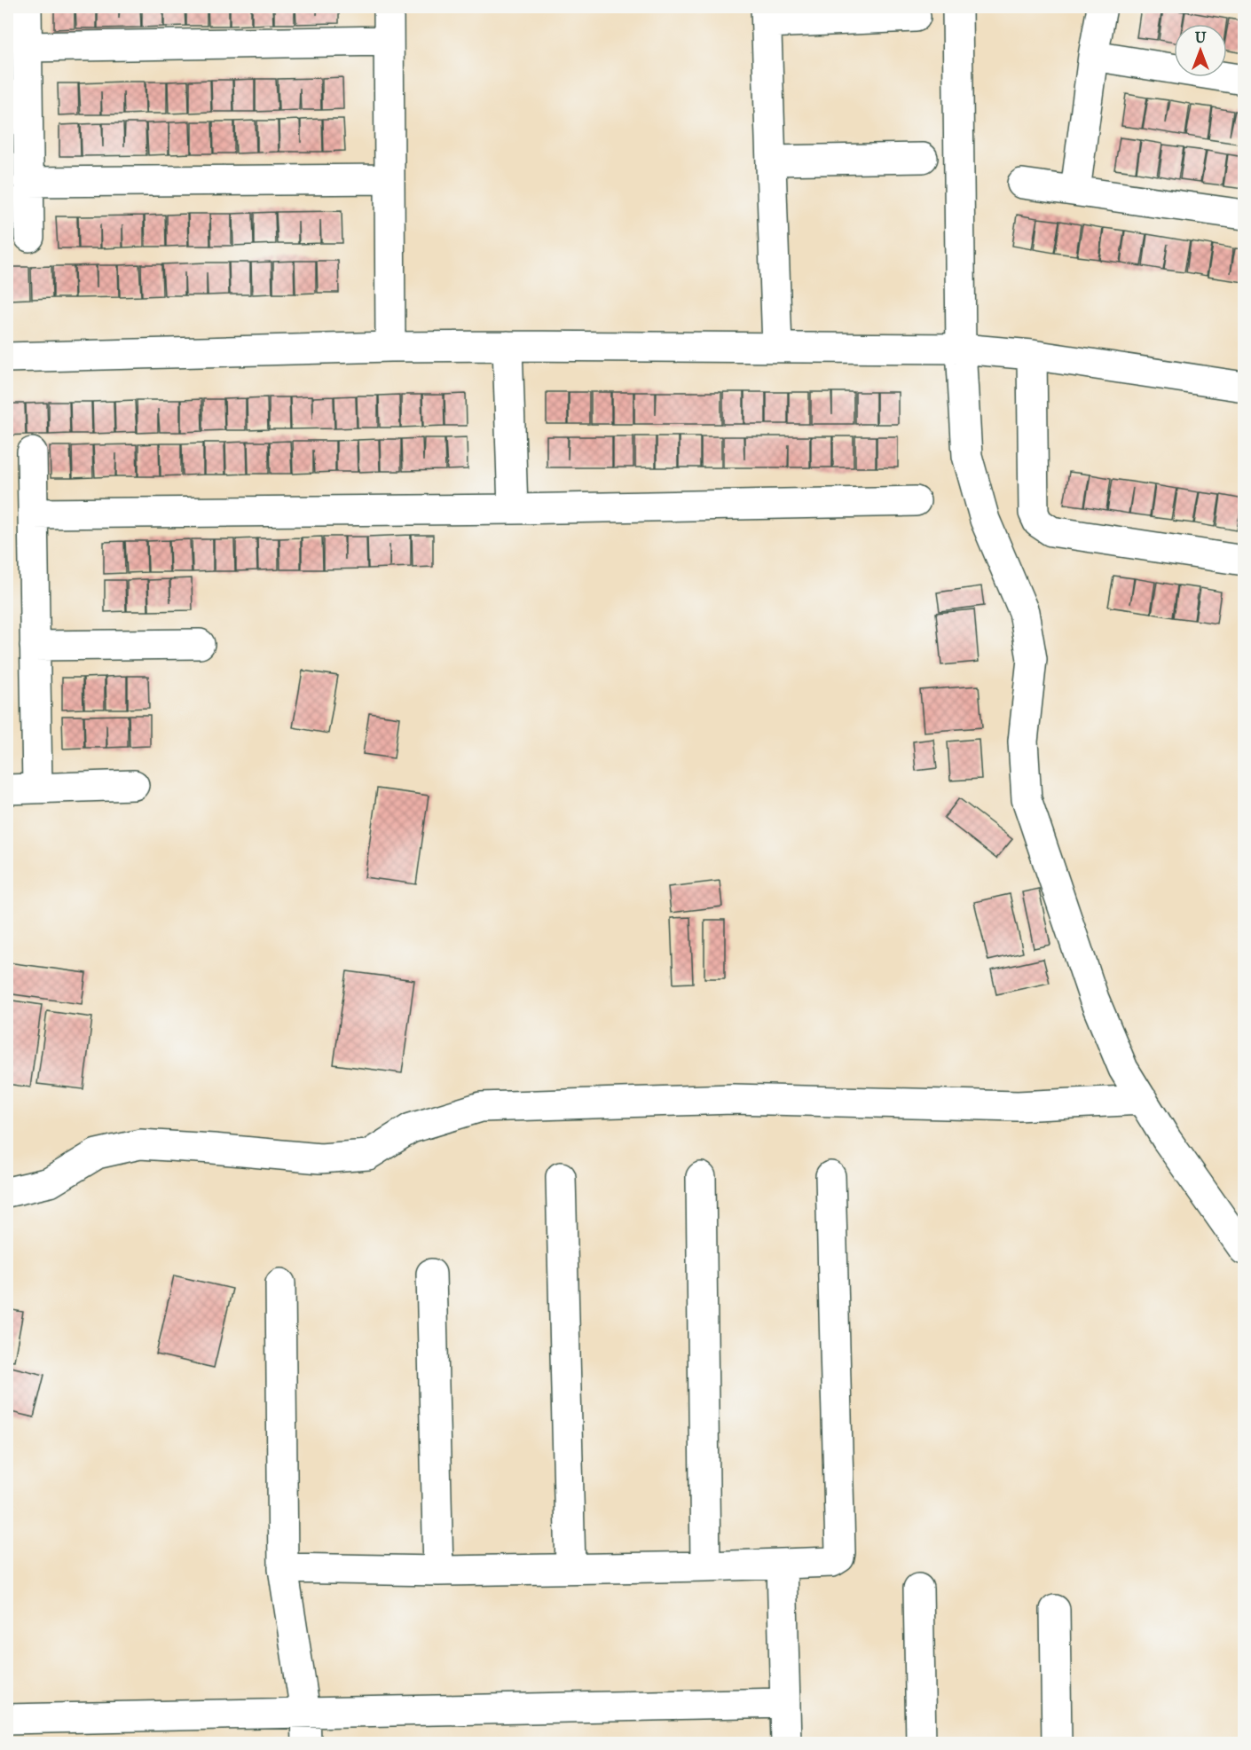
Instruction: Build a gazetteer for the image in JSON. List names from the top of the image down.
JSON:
{
  "north": "top"
}
